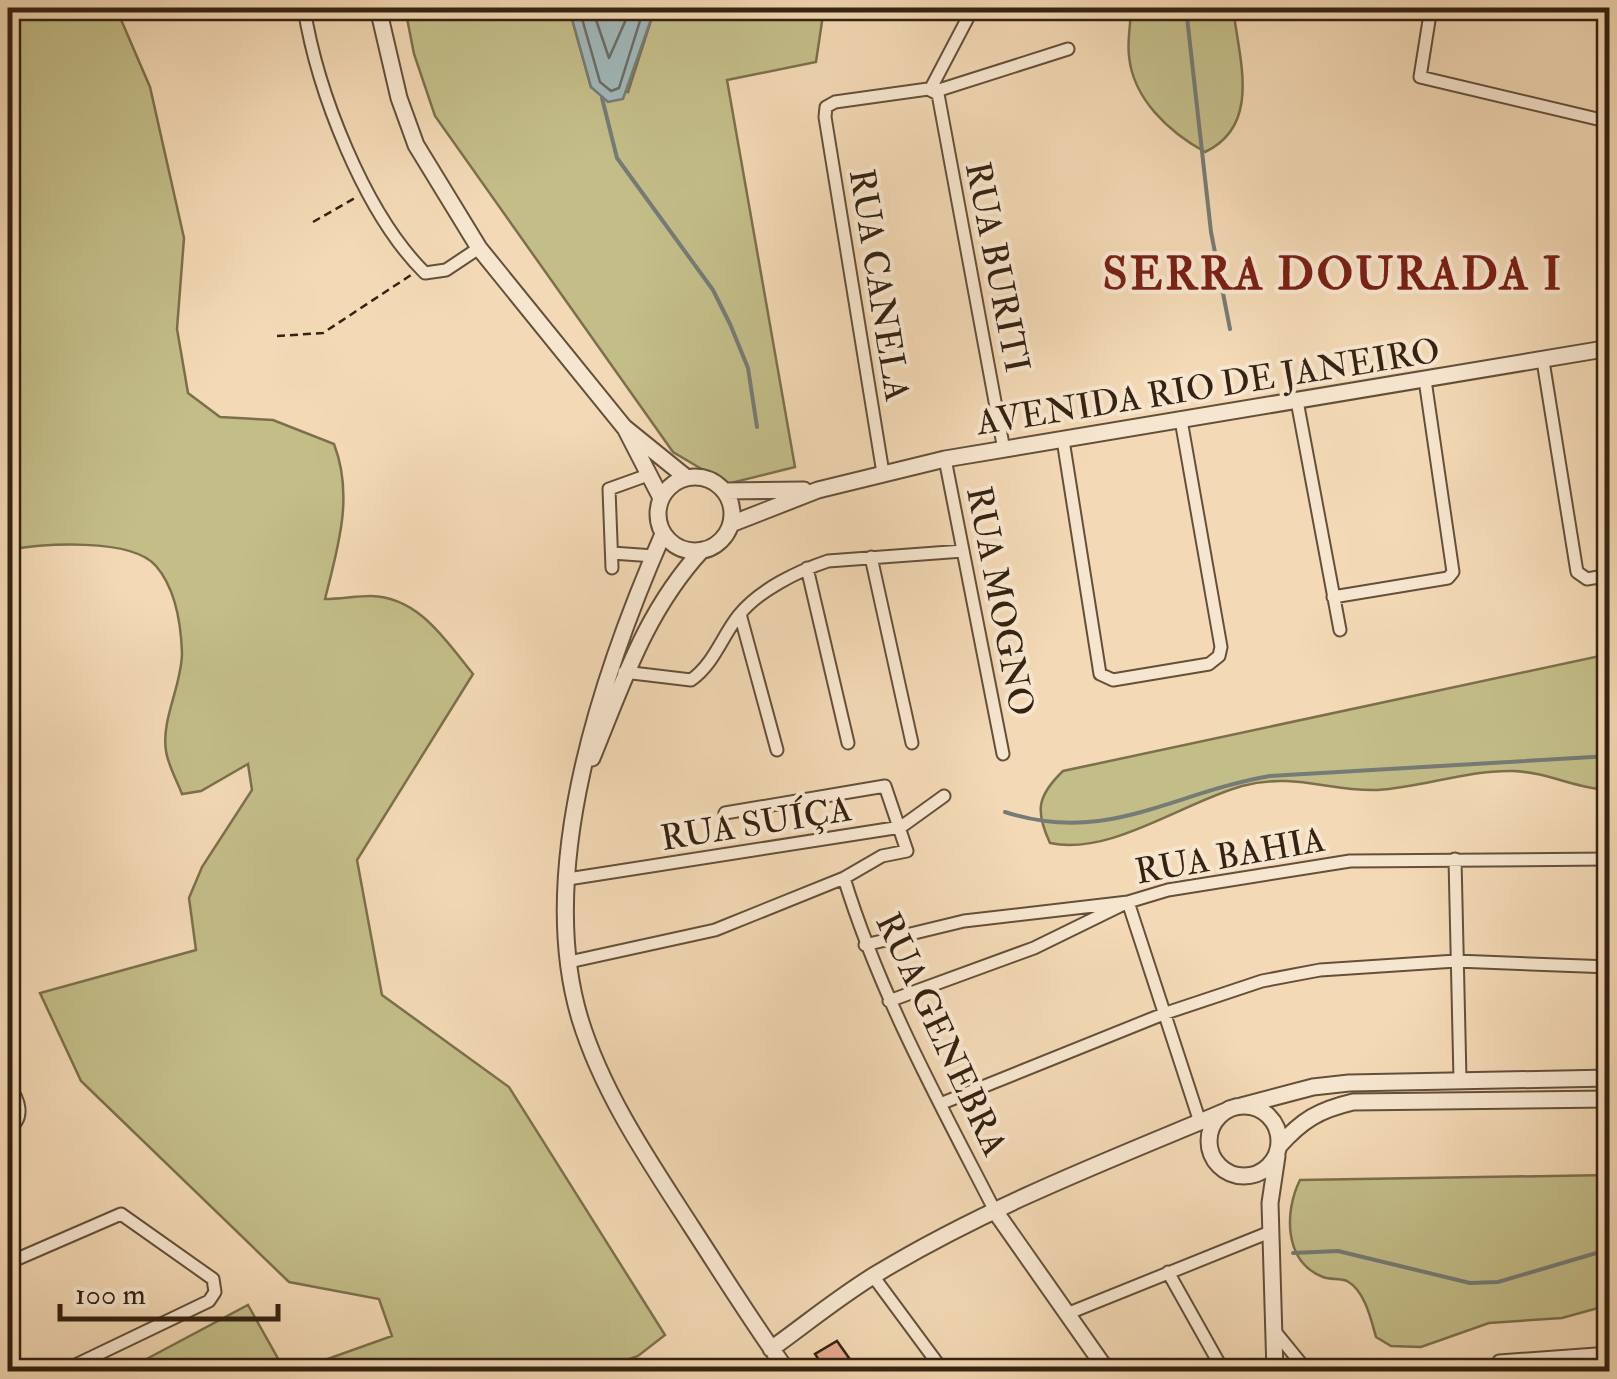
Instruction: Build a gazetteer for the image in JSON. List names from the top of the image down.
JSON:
{
  "streets": {
    "street": [
      "RUA BURITI",
      "RUA CANELA",
      "AVENIDA RIO DE JANEIRO",
      "RUA MOGNO",
      "RUA SUÍÇA",
      "RUA BAHIA",
      "RUA GENEBRA"
    ]
  },
  "crossings": [
    ["RUA BURITI", "RUA CANELA"],
    ["RUA BURITI", "AVENIDA RIO DE JANEIRO"],
    ["RUA CANELA", "AVENIDA RIO DE JANEIRO"],
    ["AVENIDA RIO DE JANEIRO", "RUA MOGNO"],
    ["RUA BAHIA", "RUA GENEBRA"]
  ],
  "districts": ["SERRA DOURADA I"],
  "scale_bar": "100 m"
}
